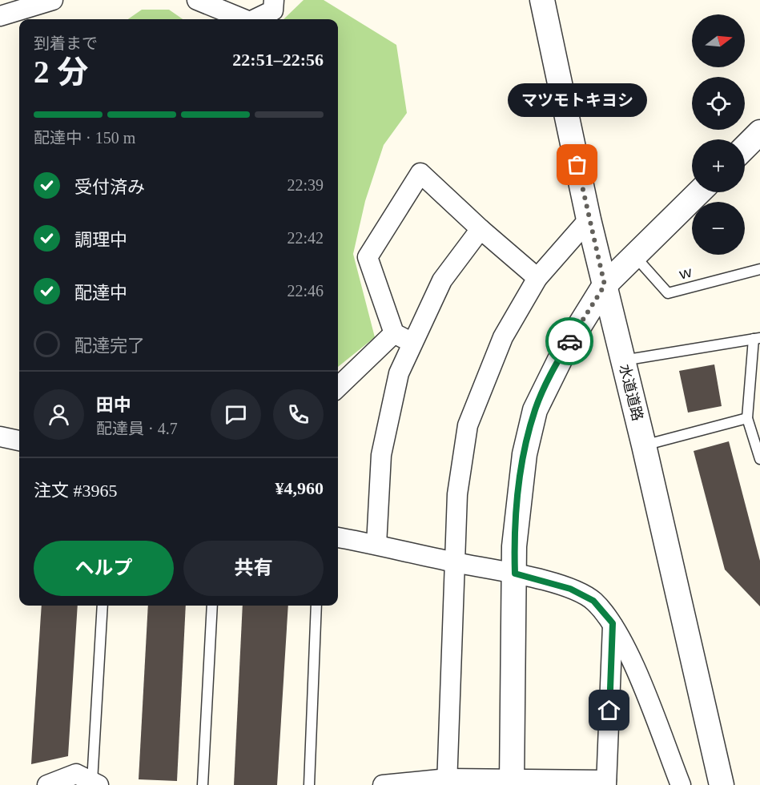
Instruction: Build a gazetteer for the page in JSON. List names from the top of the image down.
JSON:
{
  "streets": {
    "street": ["水道道路"],
    "lane": ["ｗ"]
  },
  "places": ["マツモトキヨシ"],
  "north": "right",
  "page": {
    "map_buttons": ["+", "−"],
    "heading": ["2 分", "到着まで", "22:51–22:56"],
    "panel": [
      "田中",
      "配達員 · 4.7",
      "注文 #3965",
      "¥4,960"
    ],
    "bubble": "マツモトキヨシ",
    "bar": "配達中 · 150 m",
    "list": [
      ["受付済み", "22:39"],
      ["調理中", "22:42"],
      ["配達中", "22:46"],
      "配達完了"
    ],
    "buttons": ["ヘルプ", "共有"]
  }
}
